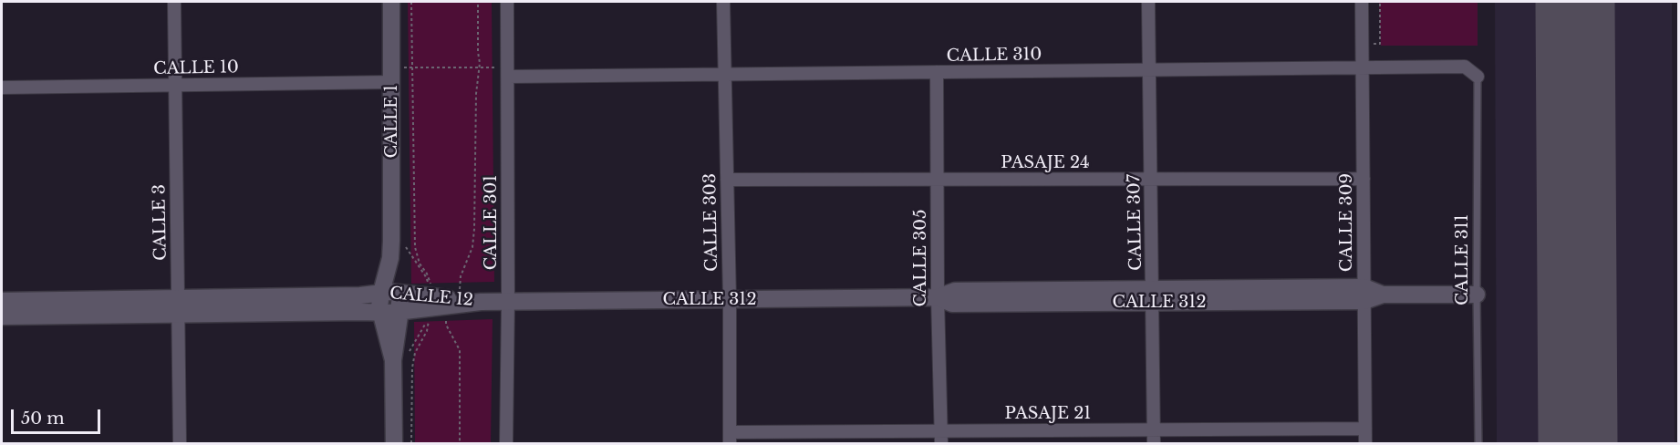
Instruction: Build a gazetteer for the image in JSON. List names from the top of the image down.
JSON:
{
  "streets": {
    "street": [
      "CALLE 310",
      "CALLE 10",
      "CALLE 1",
      "PASAJE 24",
      "CALLE 3",
      "CALLE 301",
      "CALLE 303",
      "CALLE 307",
      "CALLE 309",
      "CALLE 305",
      "CALLE 12",
      "CALLE 312",
      "PASAJE 21"
    ],
    "lane": ["CALLE 311"]
  },
  "crossings": [
    ["CALLE 310", "CALLE 301"],
    ["CALLE 310", "CALLE 303"],
    ["CALLE 310", "CALLE 307"],
    ["CALLE 310", "CALLE 309"],
    ["CALLE 310", "CALLE 305"],
    ["CALLE 310", "CALLE 311"],
    ["CALLE 10", "CALLE 1"],
    ["CALLE 10", "CALLE 3"],
    ["CALLE 1", "CALLE 12"],
    ["PASAJE 24", "CALLE 303"],
    ["PASAJE 24", "CALLE 307"],
    ["PASAJE 24", "CALLE 309"],
    ["PASAJE 24", "CALLE 305"],
    ["CALLE 3", "CALLE 12"],
    ["CALLE 301", "CALLE 312"],
    ["CALLE 303", "CALLE 312"],
    ["CALLE 303", "PASAJE 21"],
    ["CALLE 307", "CALLE 312"],
    ["CALLE 307", "PASAJE 21"],
    ["CALLE 309", "CALLE 312"],
    ["CALLE 309", "PASAJE 21"],
    ["CALLE 305", "CALLE 312"],
    ["CALLE 305", "PASAJE 21"],
    ["CALLE 311", "CALLE 312"],
    ["CALLE 12", "CALLE 312"]
  ],
  "scale_bar": "50 m"
}
